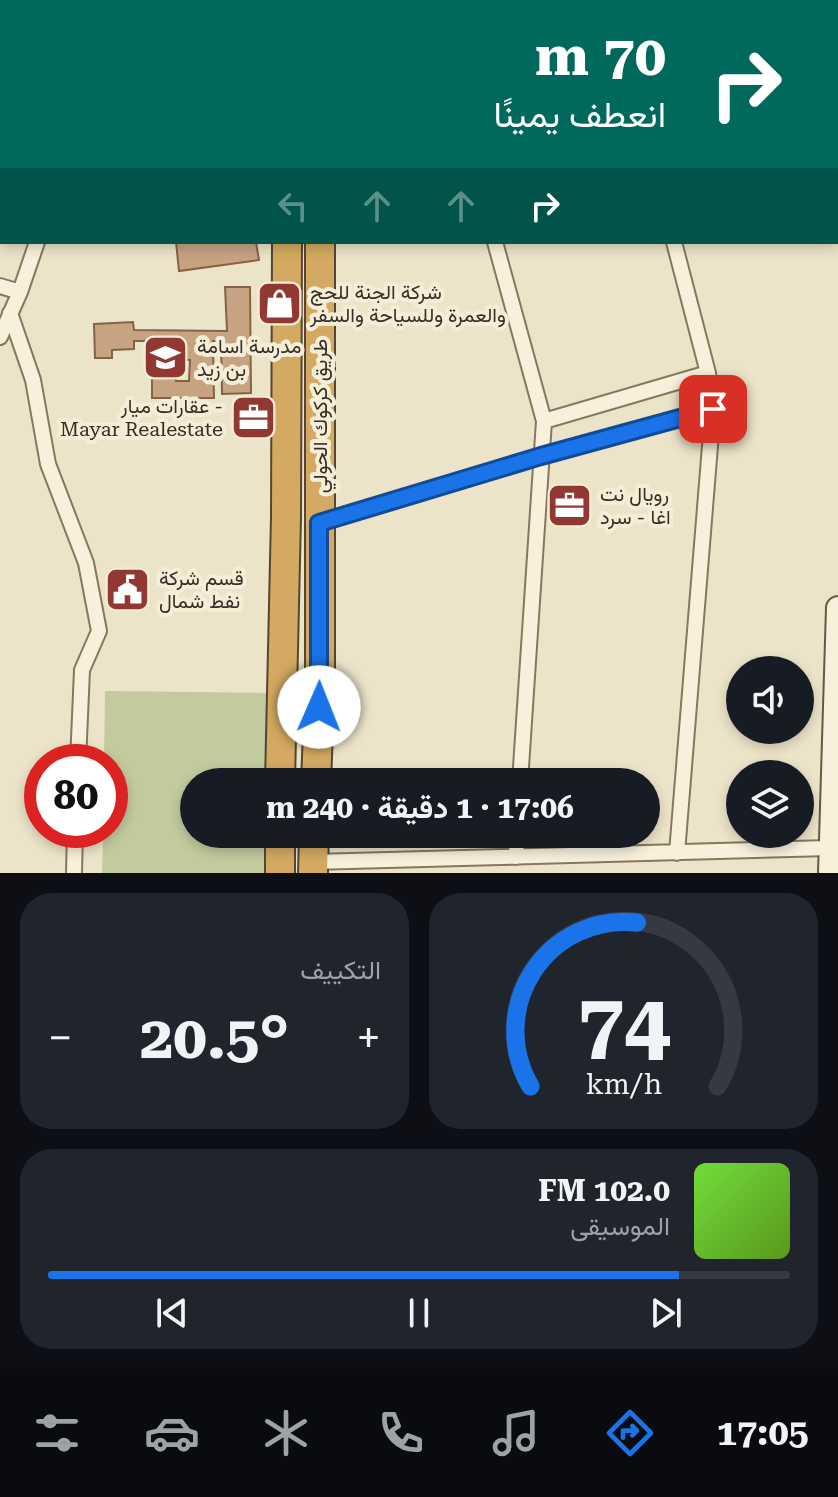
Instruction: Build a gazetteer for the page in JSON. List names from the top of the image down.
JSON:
{
  "streets": {
    "highway": ["طريق كركوك الحولي"]
  },
  "places": {
    "shop": ["شركة الجنة للحج والعمرة وللسياحة والسفر"],
    "school or university": ["مدرسة اسامة بن زيد"],
    "office": ["عقارات ميار - Mayar Realestate", "رويال نت اغا - سرد"],
    "public building": ["قسم شركة نفط شمال"]
  },
  "page": {
    "turn": ["70 m", "انعطف يمينًا"],
    "limit": "80",
    "trip": "17:06 · 1 دقيقة · 240 m",
    "tile": "التكييف",
    "heat": ["−", "20.5°", "+"],
    "song": ["102.0 FM", "الموسيقى"],
    "tabs": "17:05",
    "gauge": ["74", "km/h"]
  }
}
